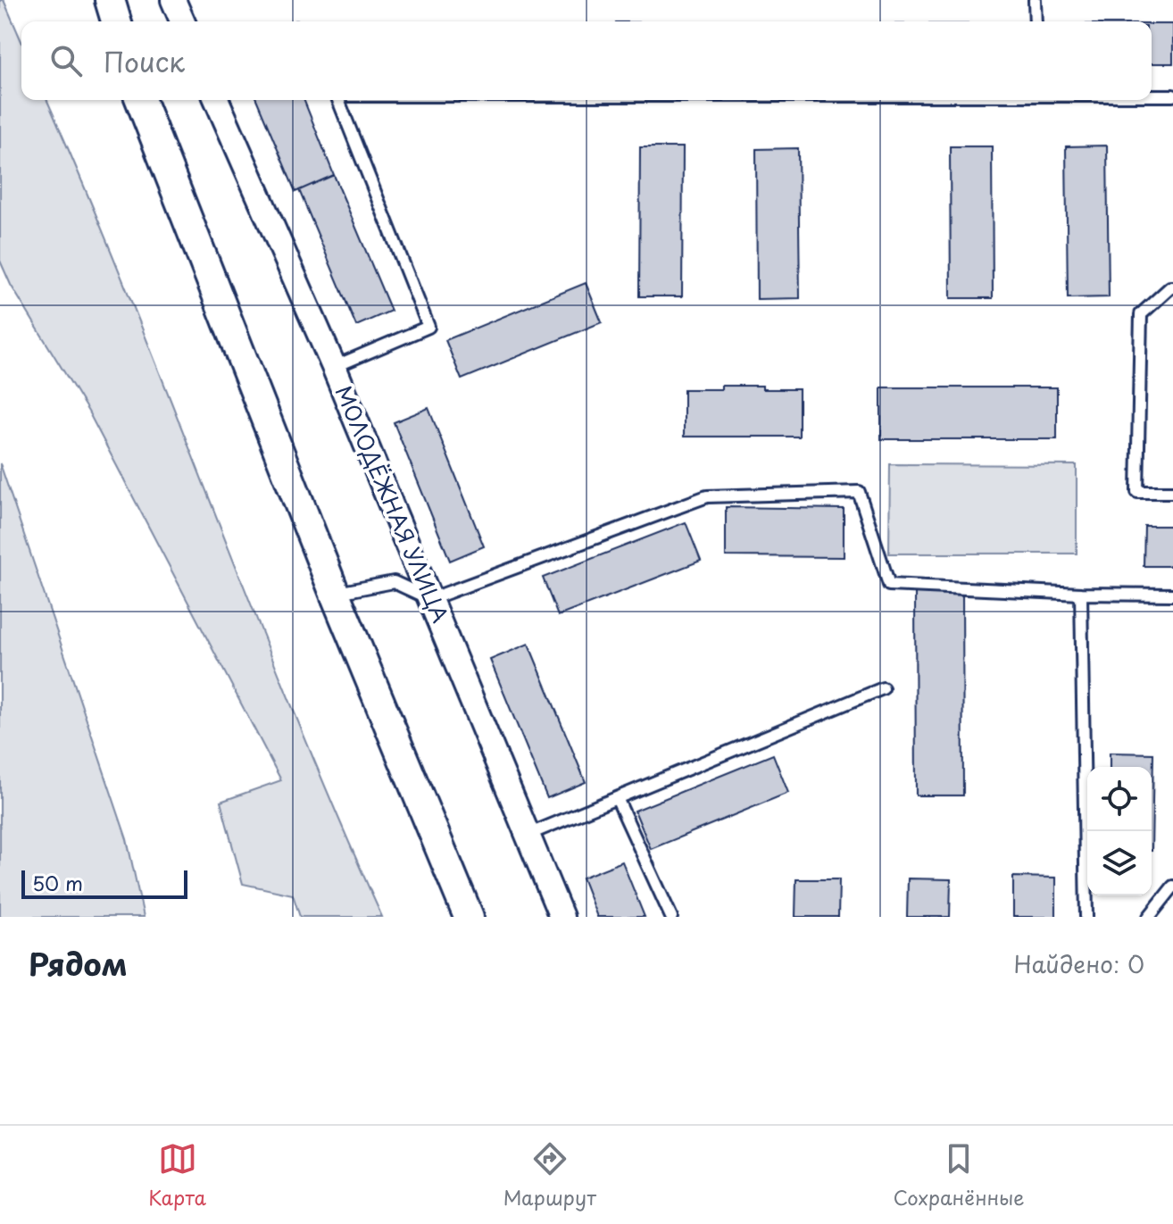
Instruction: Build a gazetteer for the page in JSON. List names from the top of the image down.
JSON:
{
  "streets": {
    "street": ["МОЛОДЁЖНАЯ УЛИЦА"]
  },
  "scale_bar": "50 m",
  "page": {
    "search": "Поиск",
    "scale": "50 m",
    "heading": ["Рядом", "Найдено: 0"],
    "nav": ["Карта", "Маршрут", "Сохранённые"]
  }
}
